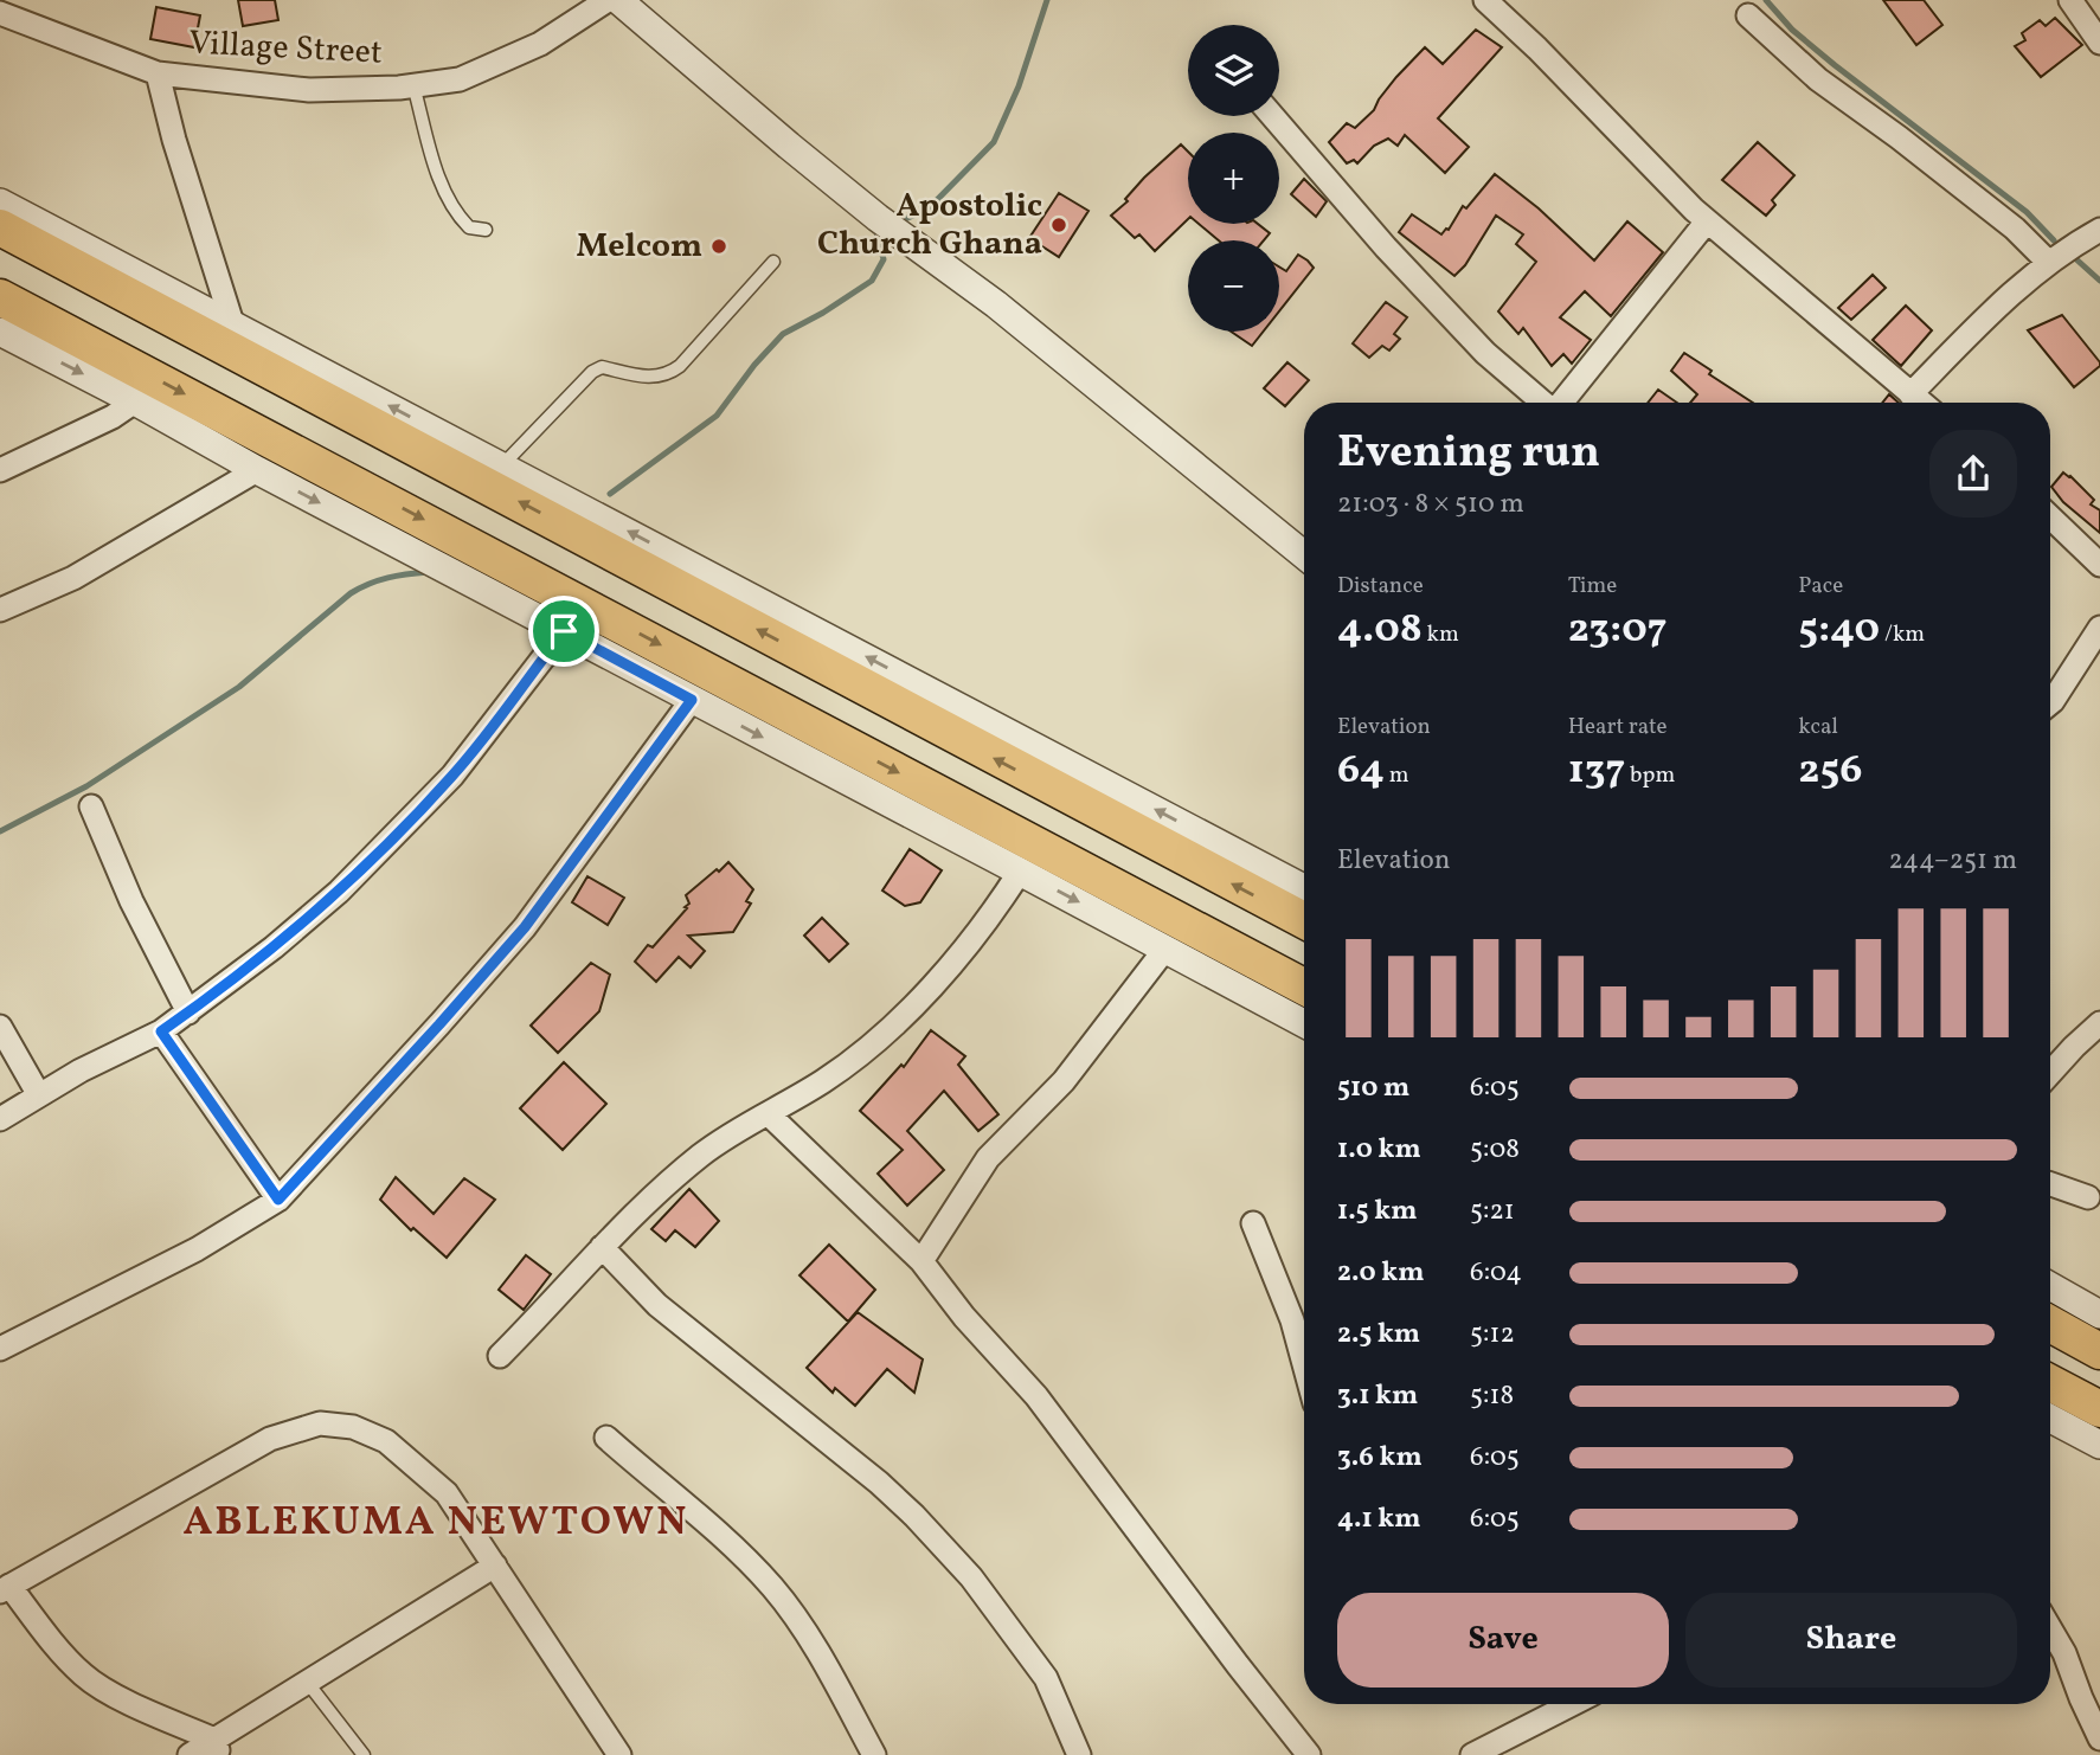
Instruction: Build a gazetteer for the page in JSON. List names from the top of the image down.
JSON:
{
  "streets": {
    "street": ["Village Street"]
  },
  "districts": ["ABLEKUMA NEWTOWN"],
  "places": ["Apostolic Church Ghana", "Melcom"],
  "page": {
    "map_buttons": ["+", "−"],
    "heading": ["Evening run", "21:03 · 8 × 510 m"],
    "stats": [
      ["Distance", "4.08 km"],
      ["Time", "23:07"],
      ["Pace", "5:40 /km"],
      ["Elevation", "64 m"],
      ["Heart rate", "137 bpm"],
      ["kcal", "256"]
    ],
    "chart": ["Elevation", "244–251 m"],
    "list": [
      {
        "name": "510 m",
        "note": "6:05"
      },
      {
        "name": "1.0 km",
        "note": "5:08"
      },
      {
        "name": "1.5 km",
        "note": "5:21"
      },
      {
        "name": "2.0 km",
        "note": "6:04"
      },
      {
        "name": "2.5 km",
        "note": "5:12"
      },
      {
        "name": "3.1 km",
        "note": "5:18"
      },
      {
        "name": "3.6 km",
        "note": "6:05"
      },
      {
        "name": "4.1 km",
        "note": "6:05"
      }
    ],
    "buttons": ["Save", "Share"]
  }
}
